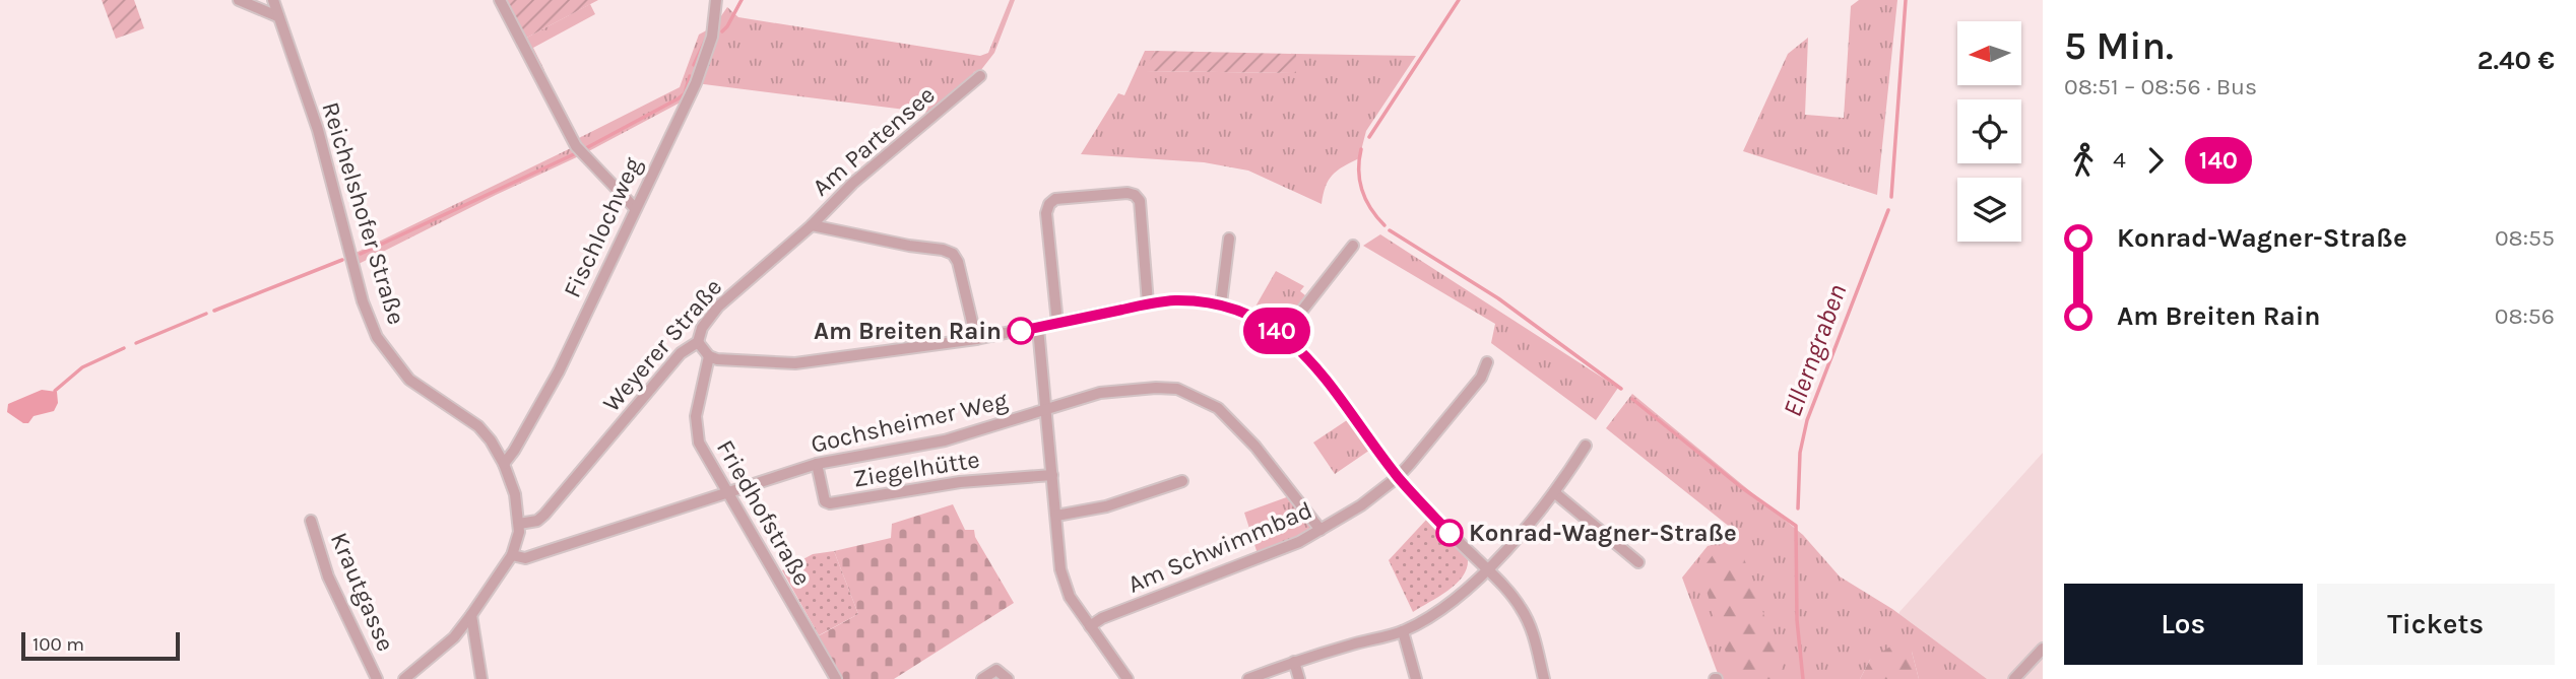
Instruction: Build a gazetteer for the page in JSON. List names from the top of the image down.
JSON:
{
  "streets": {
    "street": [
      "Am Partensee",
      "Reichelshofer Straße",
      "Fischlochweg",
      "Weyerer Straße",
      "Gochsheimer Weg",
      "Ziegelhütte",
      "Friedhofstraße",
      "Am Schwimmbad",
      "Krautgasse"
    ]
  },
  "crossings": [
    ["Am Partensee", "Weyerer Straße"],
    ["Reichelshofer Straße", "Fischlochweg"],
    ["Reichelshofer Straße", "Weyerer Straße"],
    ["Reichelshofer Straße", "Gochsheimer Weg"],
    ["Gochsheimer Weg", "Ziegelhütte"],
    ["Gochsheimer Weg", "Friedhofstraße"],
    ["Gochsheimer Weg", "Am Schwimmbad"]
  ],
  "water": ["Ellerngraben"],
  "places": ["Am Breiten Rain", "Konrad-Wagner-Straße"],
  "lines": ["bus line 140"],
  "scale_bar": "100 m",
  "north": "left",
  "page": {
    "on_map": "140",
    "heading": ["5 Min.", "08:51 – 08:56 · Bus", "2.40 €"],
    "legs": ["4", "140"],
    "list": [
      {
        "name": "Konrad-Wagner-Straße",
        "value": "08:55"
      },
      {
        "name": "Am Breiten Rain",
        "value": "08:56"
      }
    ],
    "buttons": ["Los", "Tickets"],
    "scale": "100 m"
  }
}
